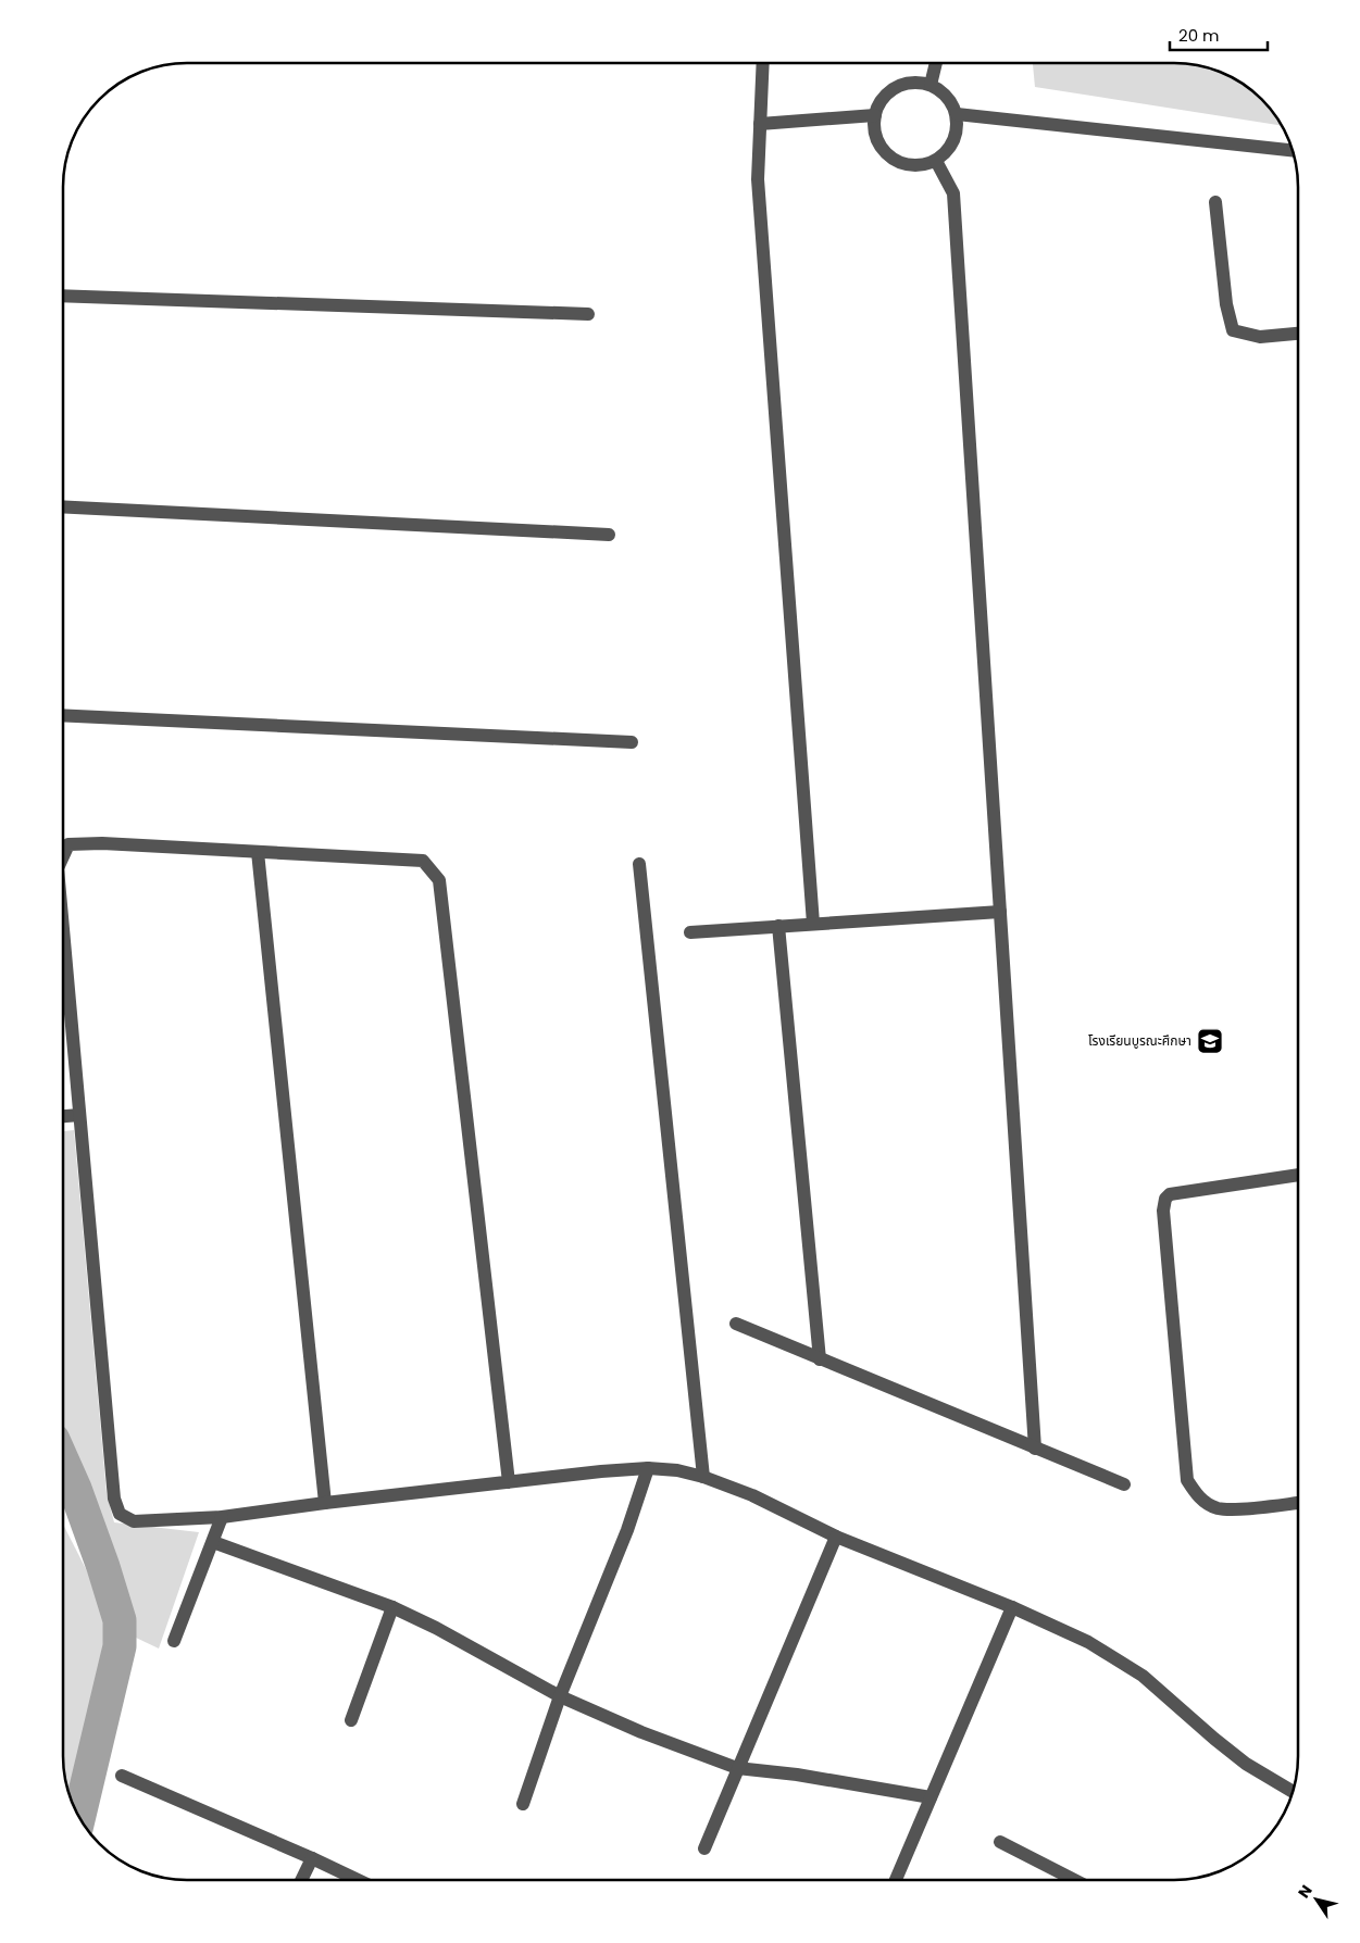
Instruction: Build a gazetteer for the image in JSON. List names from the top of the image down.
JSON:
{
  "places": {
    "school or university": ["โรงเรียนบูรณะศึกษา"]
  },
  "scale_bar": "20 m",
  "north": "top left"
}
